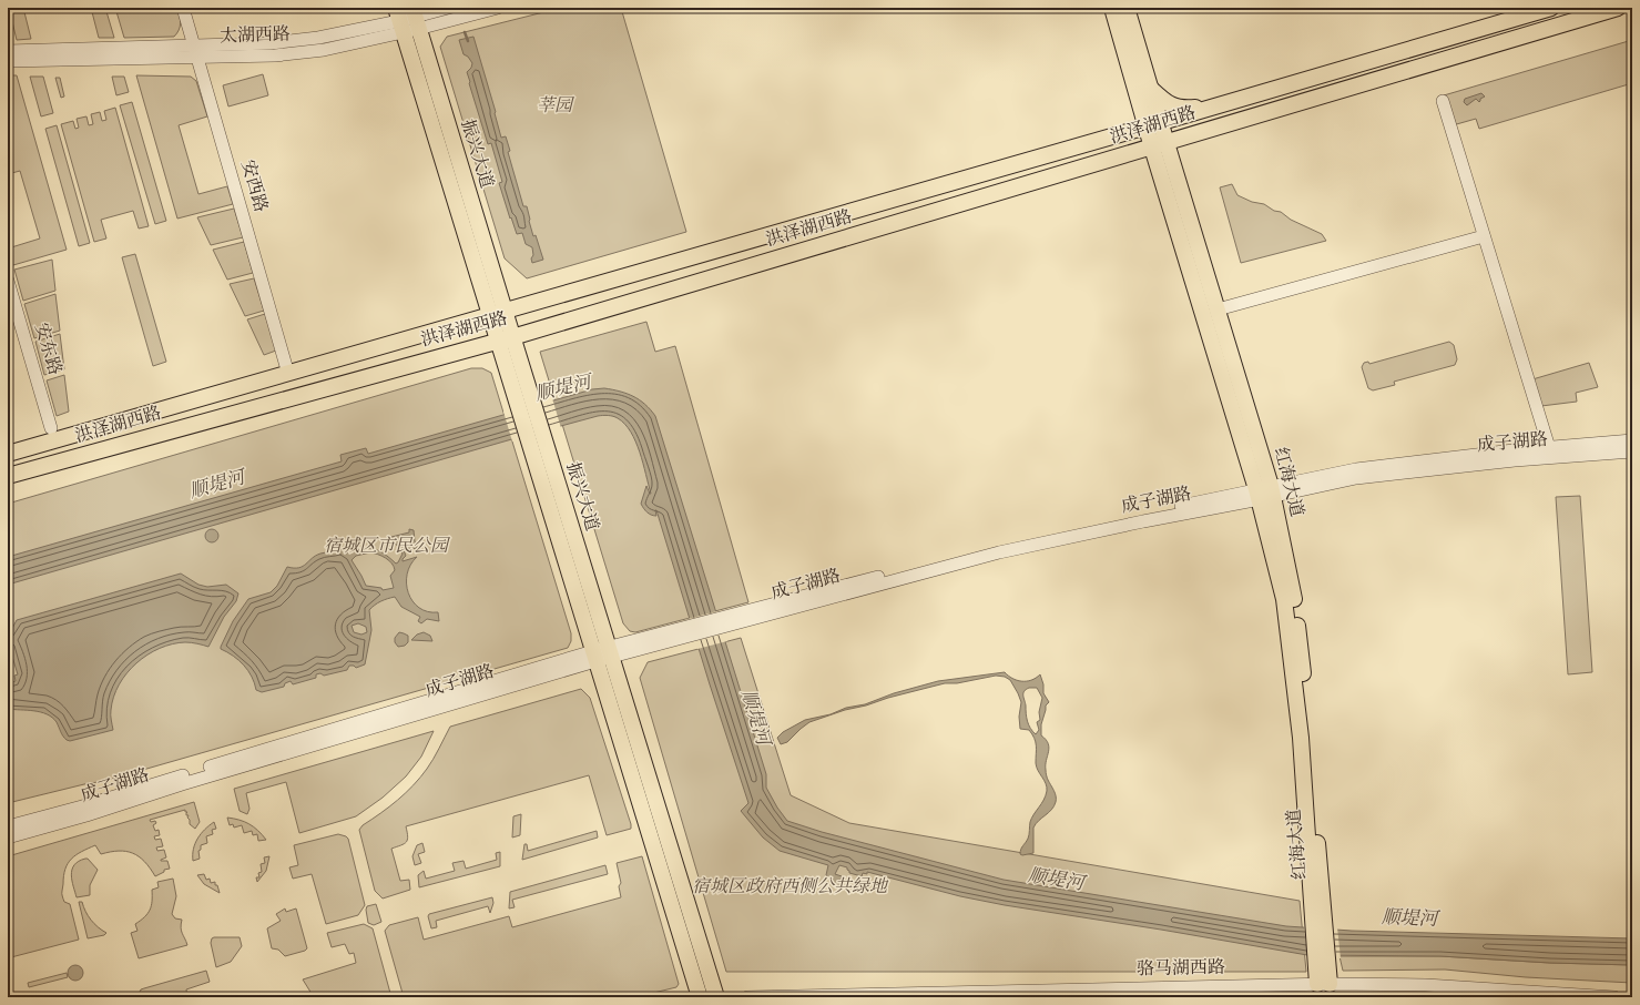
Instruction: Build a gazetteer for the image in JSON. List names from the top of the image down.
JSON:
{
  "streets": {
    "main road": ["洪泽湖西路", "振兴大道", "红海大道"],
    "street": [
      "太湖西路",
      "安西路",
      "安东路",
      "成子湖路",
      "骆马湖西路"
    ]
  },
  "crossings": [
    ["太湖西路", "振兴大道"],
    ["太湖西路", "安西路"],
    ["洪泽湖西路", "振兴大道"],
    ["洪泽湖西路", "安西路"],
    ["洪泽湖西路", "红海大道"],
    ["振兴大道", "成子湖路"],
    ["成子湖路", "红海大道"],
    ["红海大道", "骆马湖西路"]
  ],
  "water": ["顺堤河"],
  "parks": ["莘园", "宿城区市民公园", "宿城区政府西侧公共绿地"]
}
